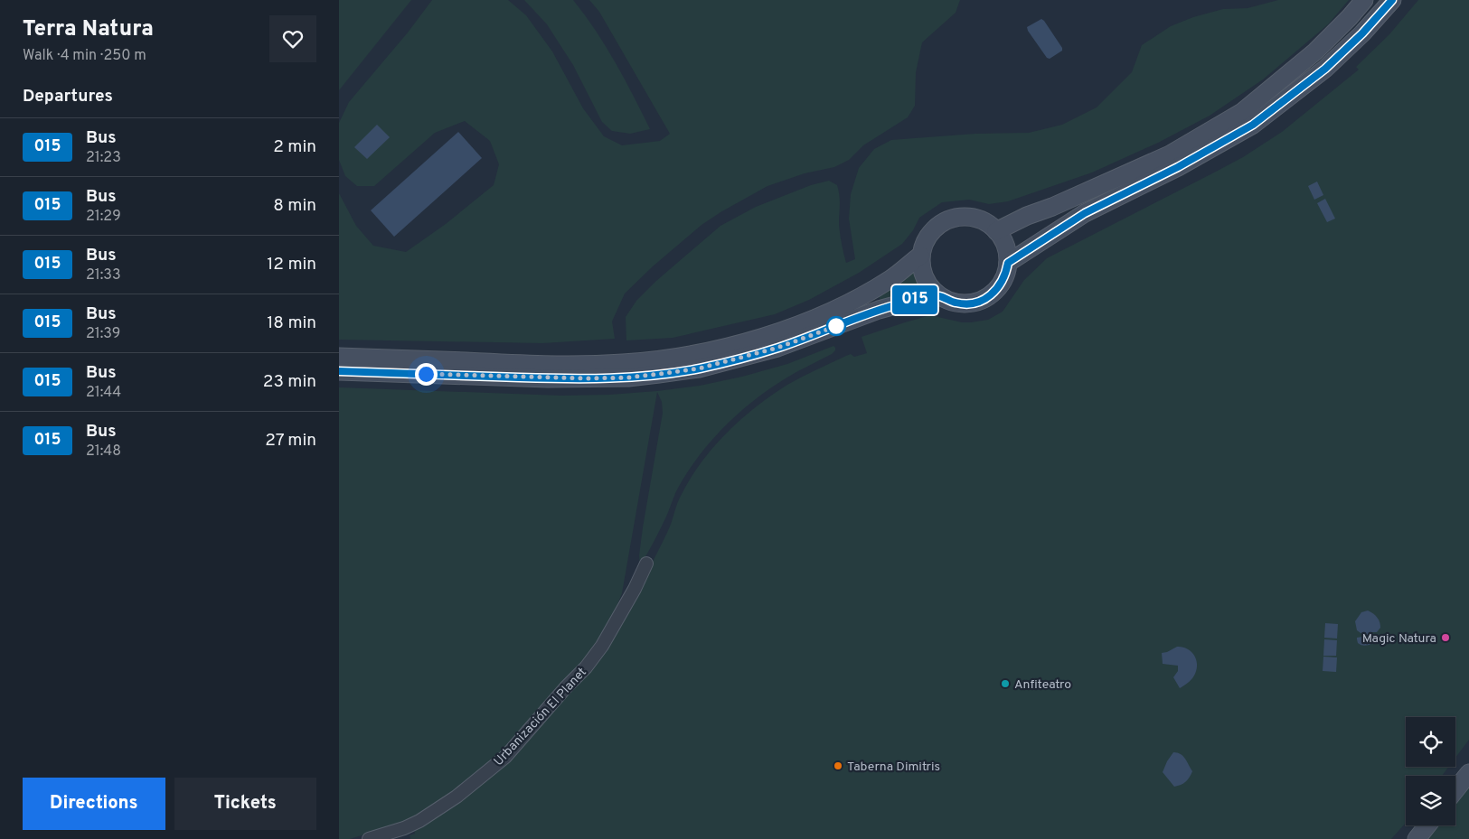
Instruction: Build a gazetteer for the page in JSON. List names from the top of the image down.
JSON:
{
  "streets": {
    "street": ["Urbanización El Planet"]
  },
  "places": ["Magic Natura", "Anfiteatro", "Taberna Dimitris"],
  "lines": ["bus line 015"],
  "page": {
    "heading": [
      ["Terra Natura", "Walk · 4 min · 250 m"],
      "Departures"
    ],
    "on_map": "015",
    "list": [
      {
        "mark": "015",
        "name": "Bus",
        "note": "21:23",
        "value": "2 min"
      },
      {
        "mark": "015",
        "name": "Bus",
        "note": "21:29",
        "value": "8 min"
      },
      {
        "mark": "015",
        "name": "Bus",
        "note": "21:33",
        "value": "12 min"
      },
      {
        "mark": "015",
        "name": "Bus",
        "note": "21:39",
        "value": "18 min"
      },
      {
        "mark": "015",
        "name": "Bus",
        "note": "21:44",
        "value": "23 min"
      },
      {
        "mark": "015",
        "name": "Bus",
        "note": "21:48",
        "value": "27 min"
      }
    ],
    "buttons": ["Directions", "Tickets"]
  }
}
